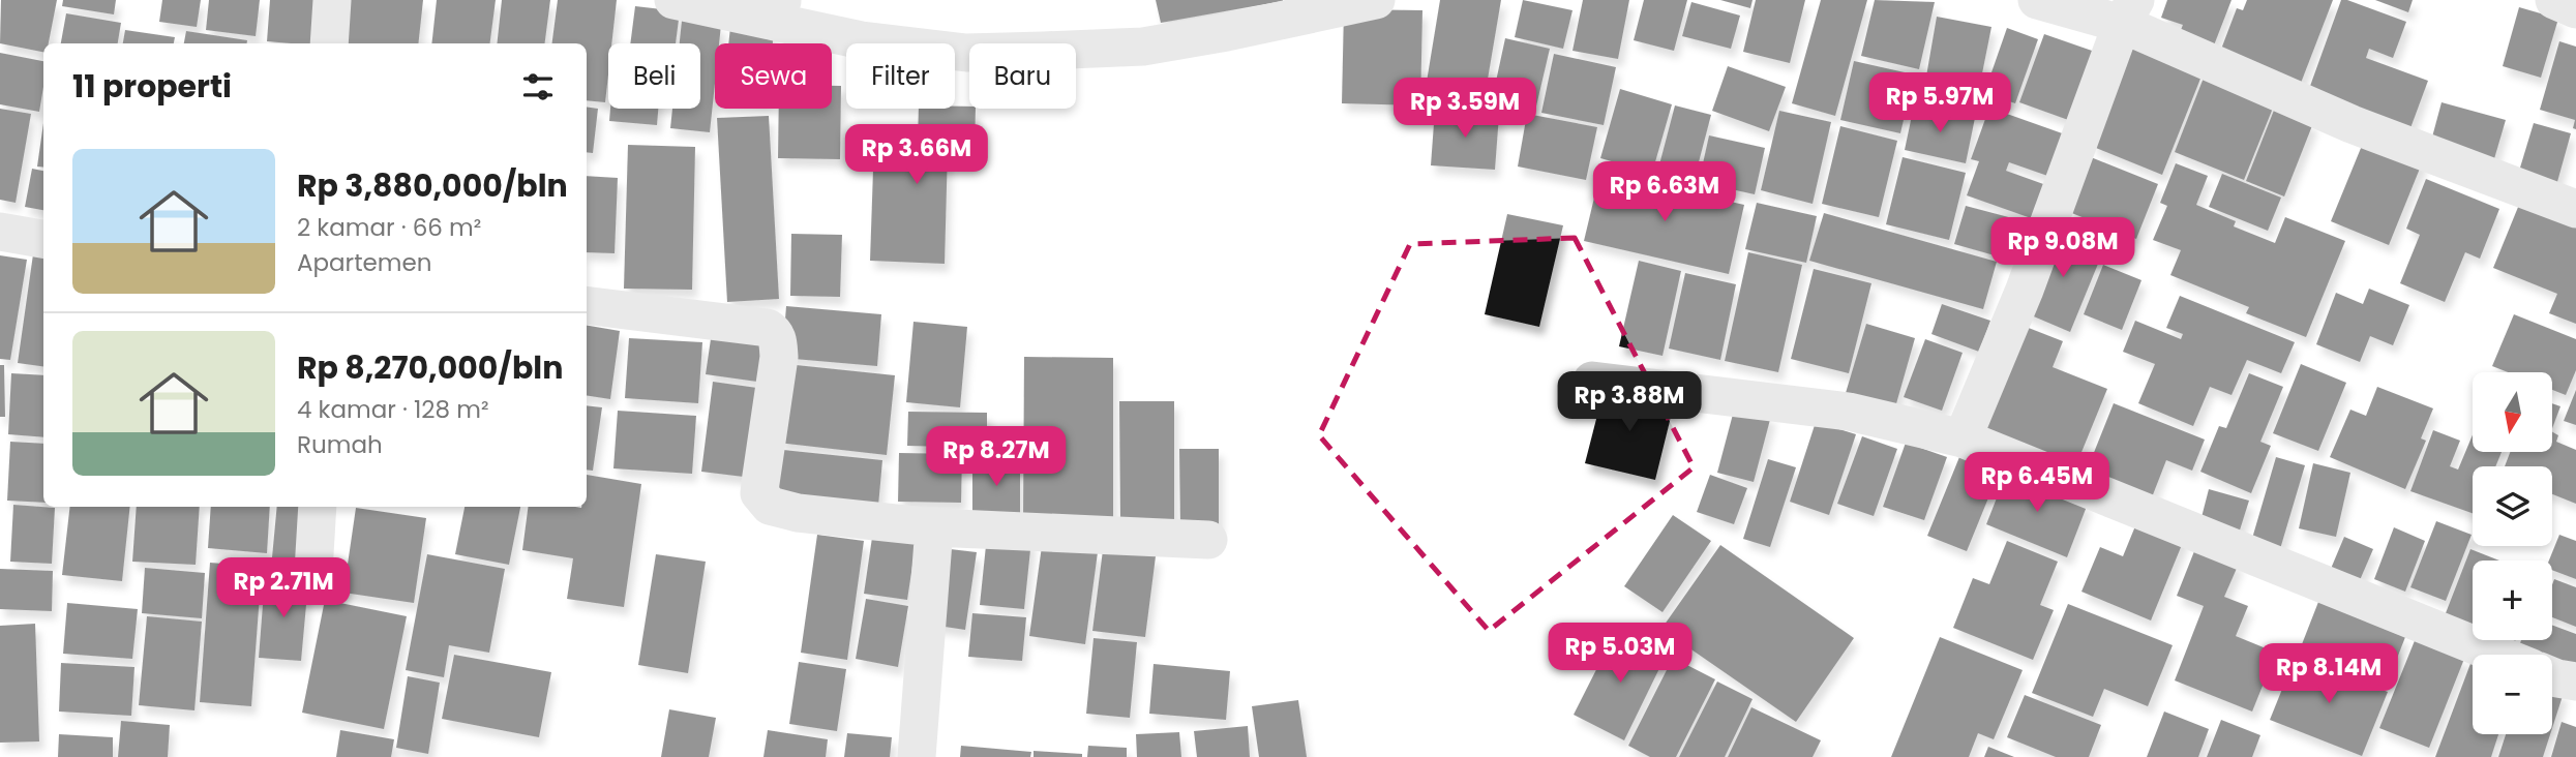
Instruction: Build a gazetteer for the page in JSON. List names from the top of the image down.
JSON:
{
  "north": "bottom",
  "page": {
    "chip": [
      "Beli",
      "Sewa",
      "Filter",
      "Baru"
    ],
    "heading": "11 properti",
    "price": [
      "Rp 5.97M",
      "Rp 3.59M",
      "Rp 3.66M",
      "Rp 6.63M",
      "Rp 9.08M",
      "Rp 3.88M",
      "Rp 8.27M",
      "Rp 6.45M",
      "Rp 2.71M",
      "Rp 5.03M",
      "Rp 8.14M"
    ],
    "list": [
      {
        "name": "Rp 3,880,000/bln",
        "note": "2 kamar · 66 m² · Apartemen"
      },
      {
        "name": "Rp 8,270,000/bln",
        "note": "4 kamar · 128 m² · Rumah"
      }
    ],
    "map_buttons": ["+", "−"]
  }
}
